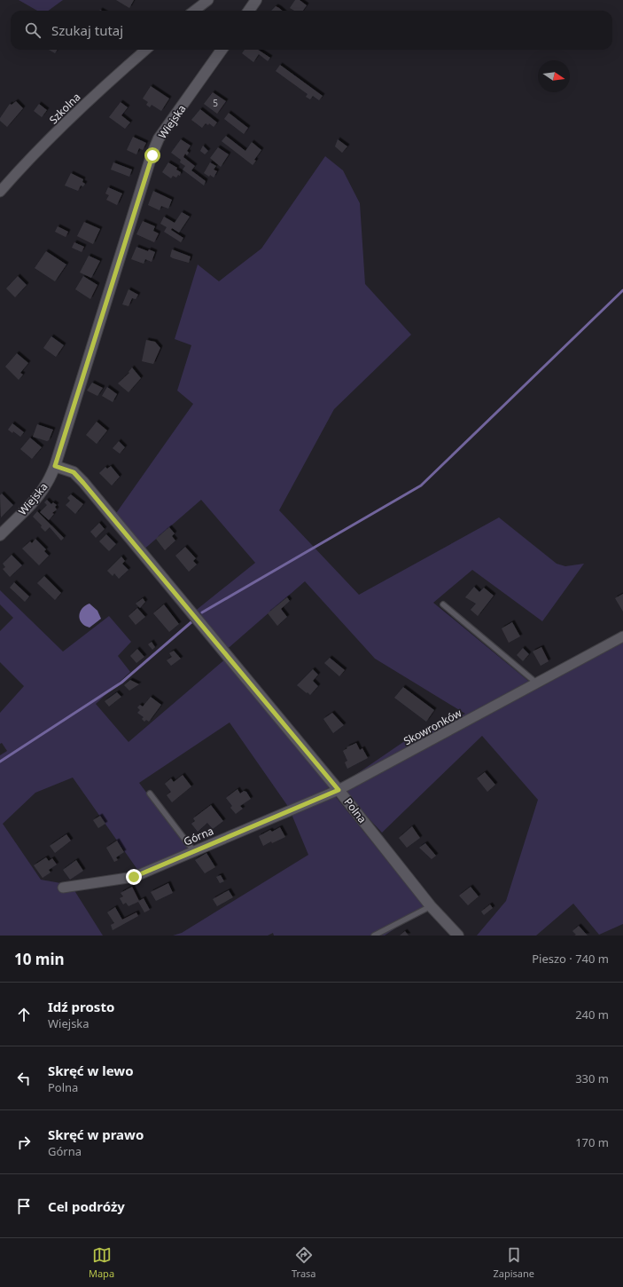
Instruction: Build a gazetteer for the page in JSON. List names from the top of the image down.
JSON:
{
  "streets": {
    "street": [
      "Szkolna",
      "Wiejska",
      "Skowronków",
      "Polna",
      "Górna"
    ]
  },
  "crossings": [
    ["Wiejska", "Polna"],
    ["Skowronków", "Polna"],
    ["Skowronków", "Górna"],
    ["Polna", "Górna"]
  ],
  "house_numbers": ["5"],
  "north": "right",
  "page": {
    "search": "Szukaj tutaj",
    "heading": ["10 min", "Pieszo · 740 m"],
    "list": [
      ["Idź prosto", "Wiejska", "240 m"],
      ["Skręć w lewo", "Polna", "330 m"],
      ["Skręć w prawo", "Górna", "170 m"],
      "Cel podróży"
    ],
    "nav": ["Mapa", "Trasa", "Zapisane"]
  }
}
